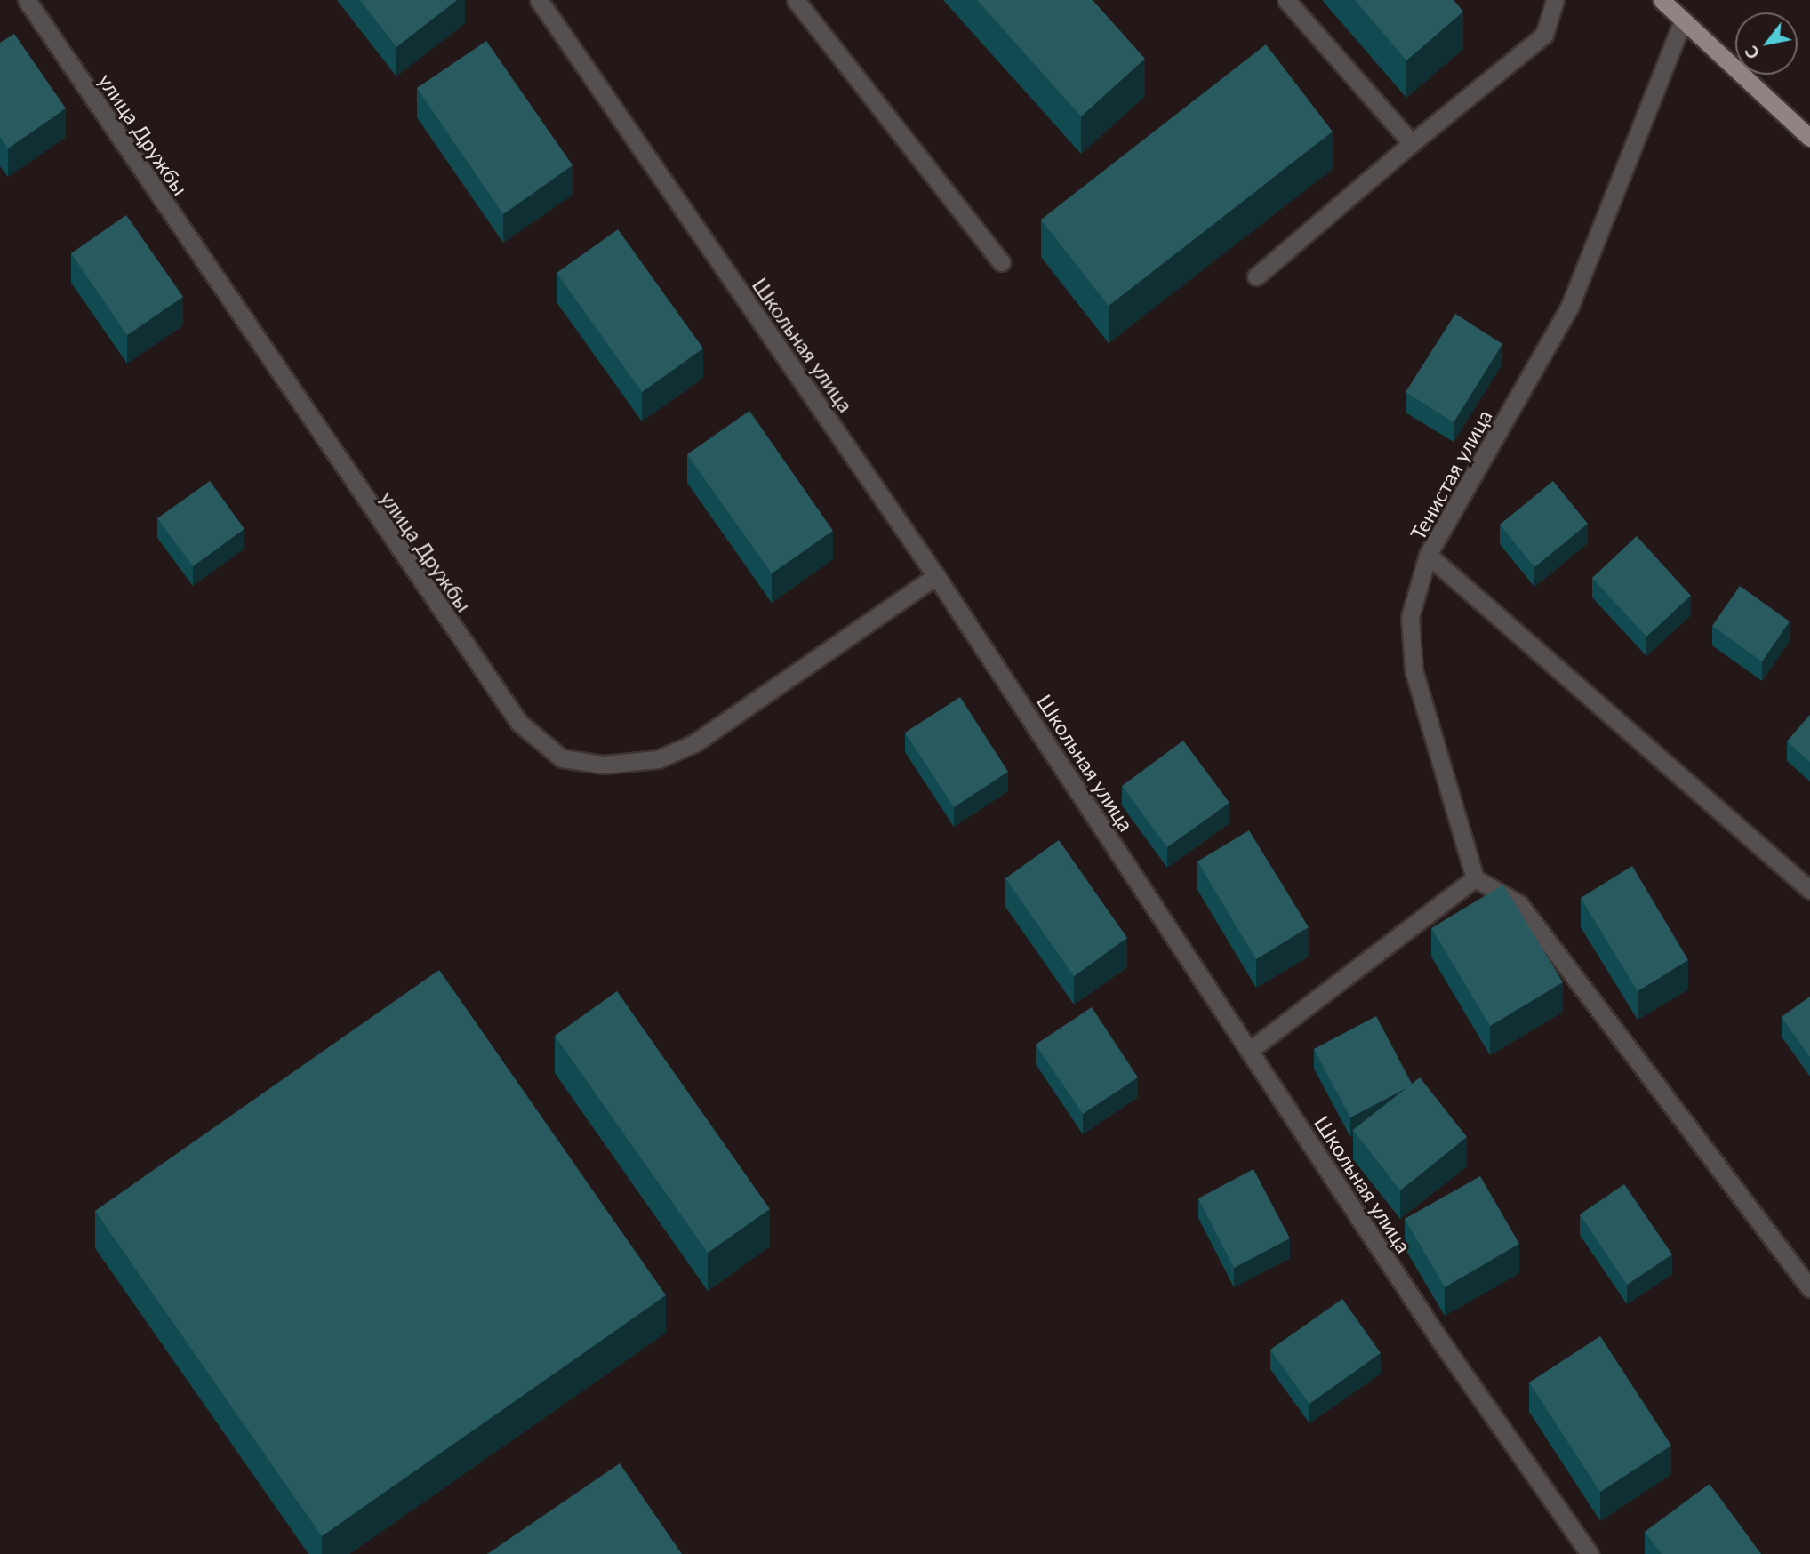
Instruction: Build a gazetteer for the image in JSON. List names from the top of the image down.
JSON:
{
  "streets": {
    "street": ["улица Дружбы", "Школьная улица", "Тенистая улица"]
  },
  "crossings": [
    ["улица Дружбы", "Школьная улица"]
  ],
  "north": "bottom left"
}
